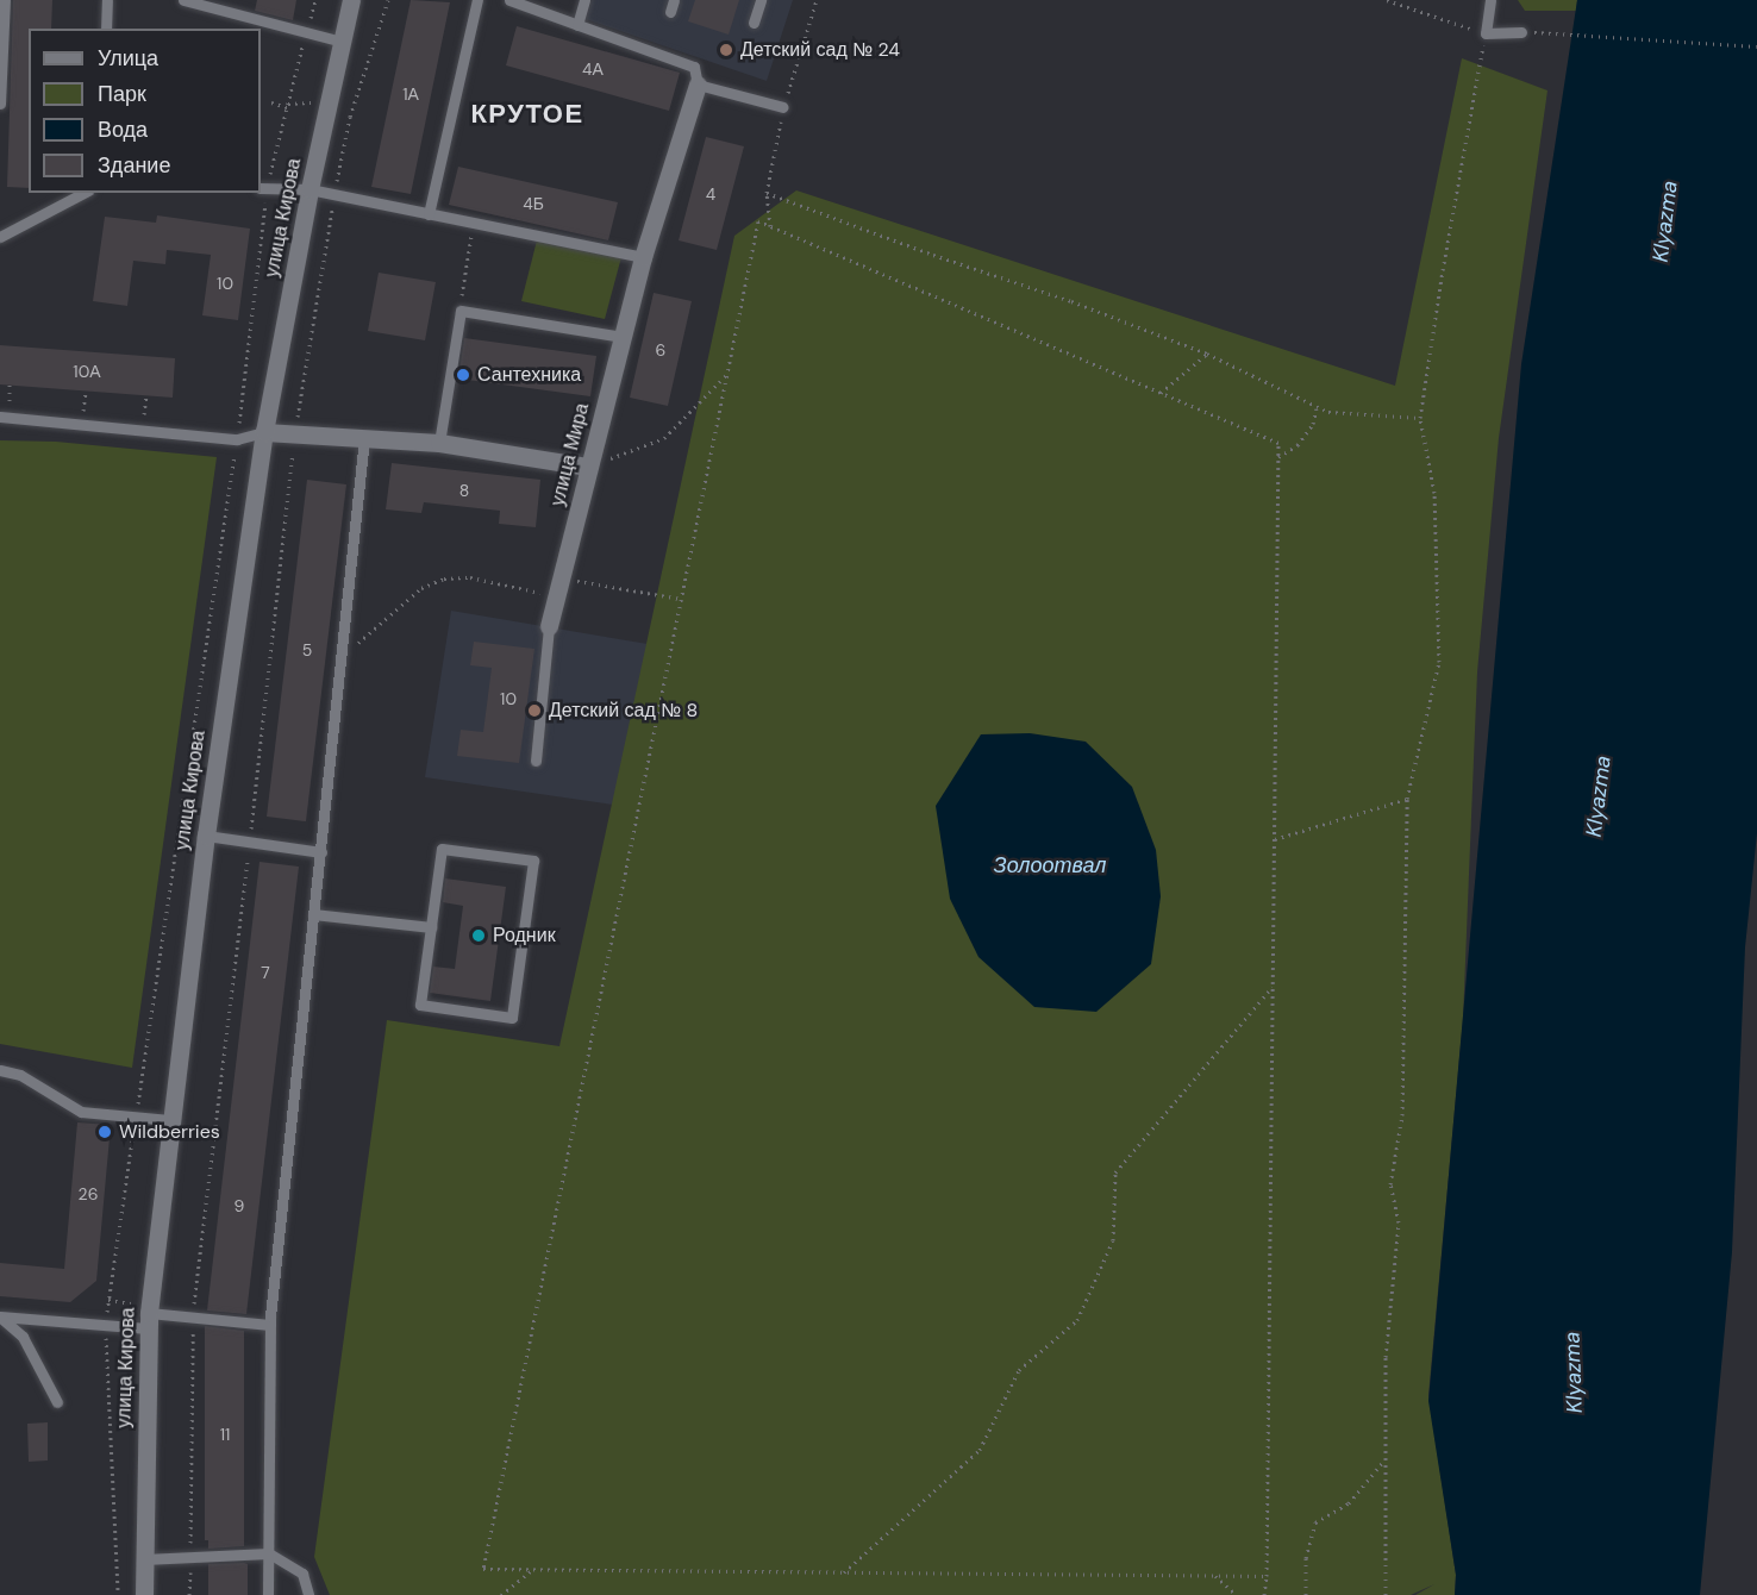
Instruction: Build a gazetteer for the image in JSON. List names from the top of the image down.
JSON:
{
  "streets": {
    "street": ["улица Кирова", "улица Мира"]
  },
  "districts": ["КРУТОЕ"],
  "water": ["Klyazma", "Золоотвал"],
  "places": [
    "Детский сад № 24",
    "Сантехника",
    "Детский сад № 8",
    "Родник",
    "Wildberries"
  ],
  "house_numbers": [
    "4А",
    "1А",
    "4",
    "4Б",
    "10",
    "6",
    "10А",
    "8",
    "5",
    "10",
    "7",
    "26",
    "9",
    "11"
  ],
  "legend": [
    "Улица",
    "Парк",
    "Вода",
    "Здание"
  ]
}
